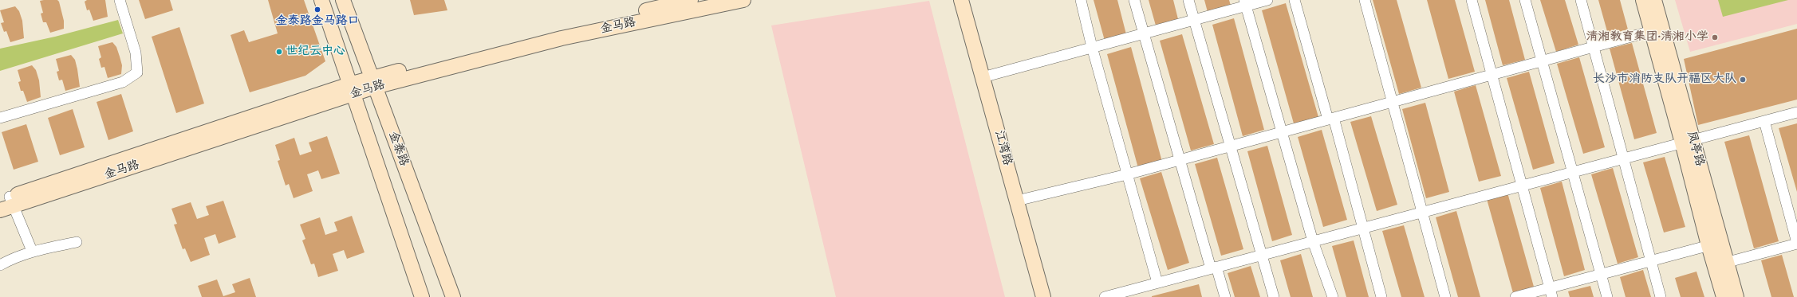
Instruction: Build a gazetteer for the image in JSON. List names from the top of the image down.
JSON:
{
  "streets": {
    "street": [
      "金马路",
      "江湾路",
      "金泰路",
      "凤亭路"
    ]
  },
  "crossings": [
    ["金马路", "金泰路"]
  ],
  "places": [
    "金泰路金马路口",
    "清湘教育集团·清湘小学",
    "世纪云中心",
    "长沙市消防支队开福区大队"
  ]
}
